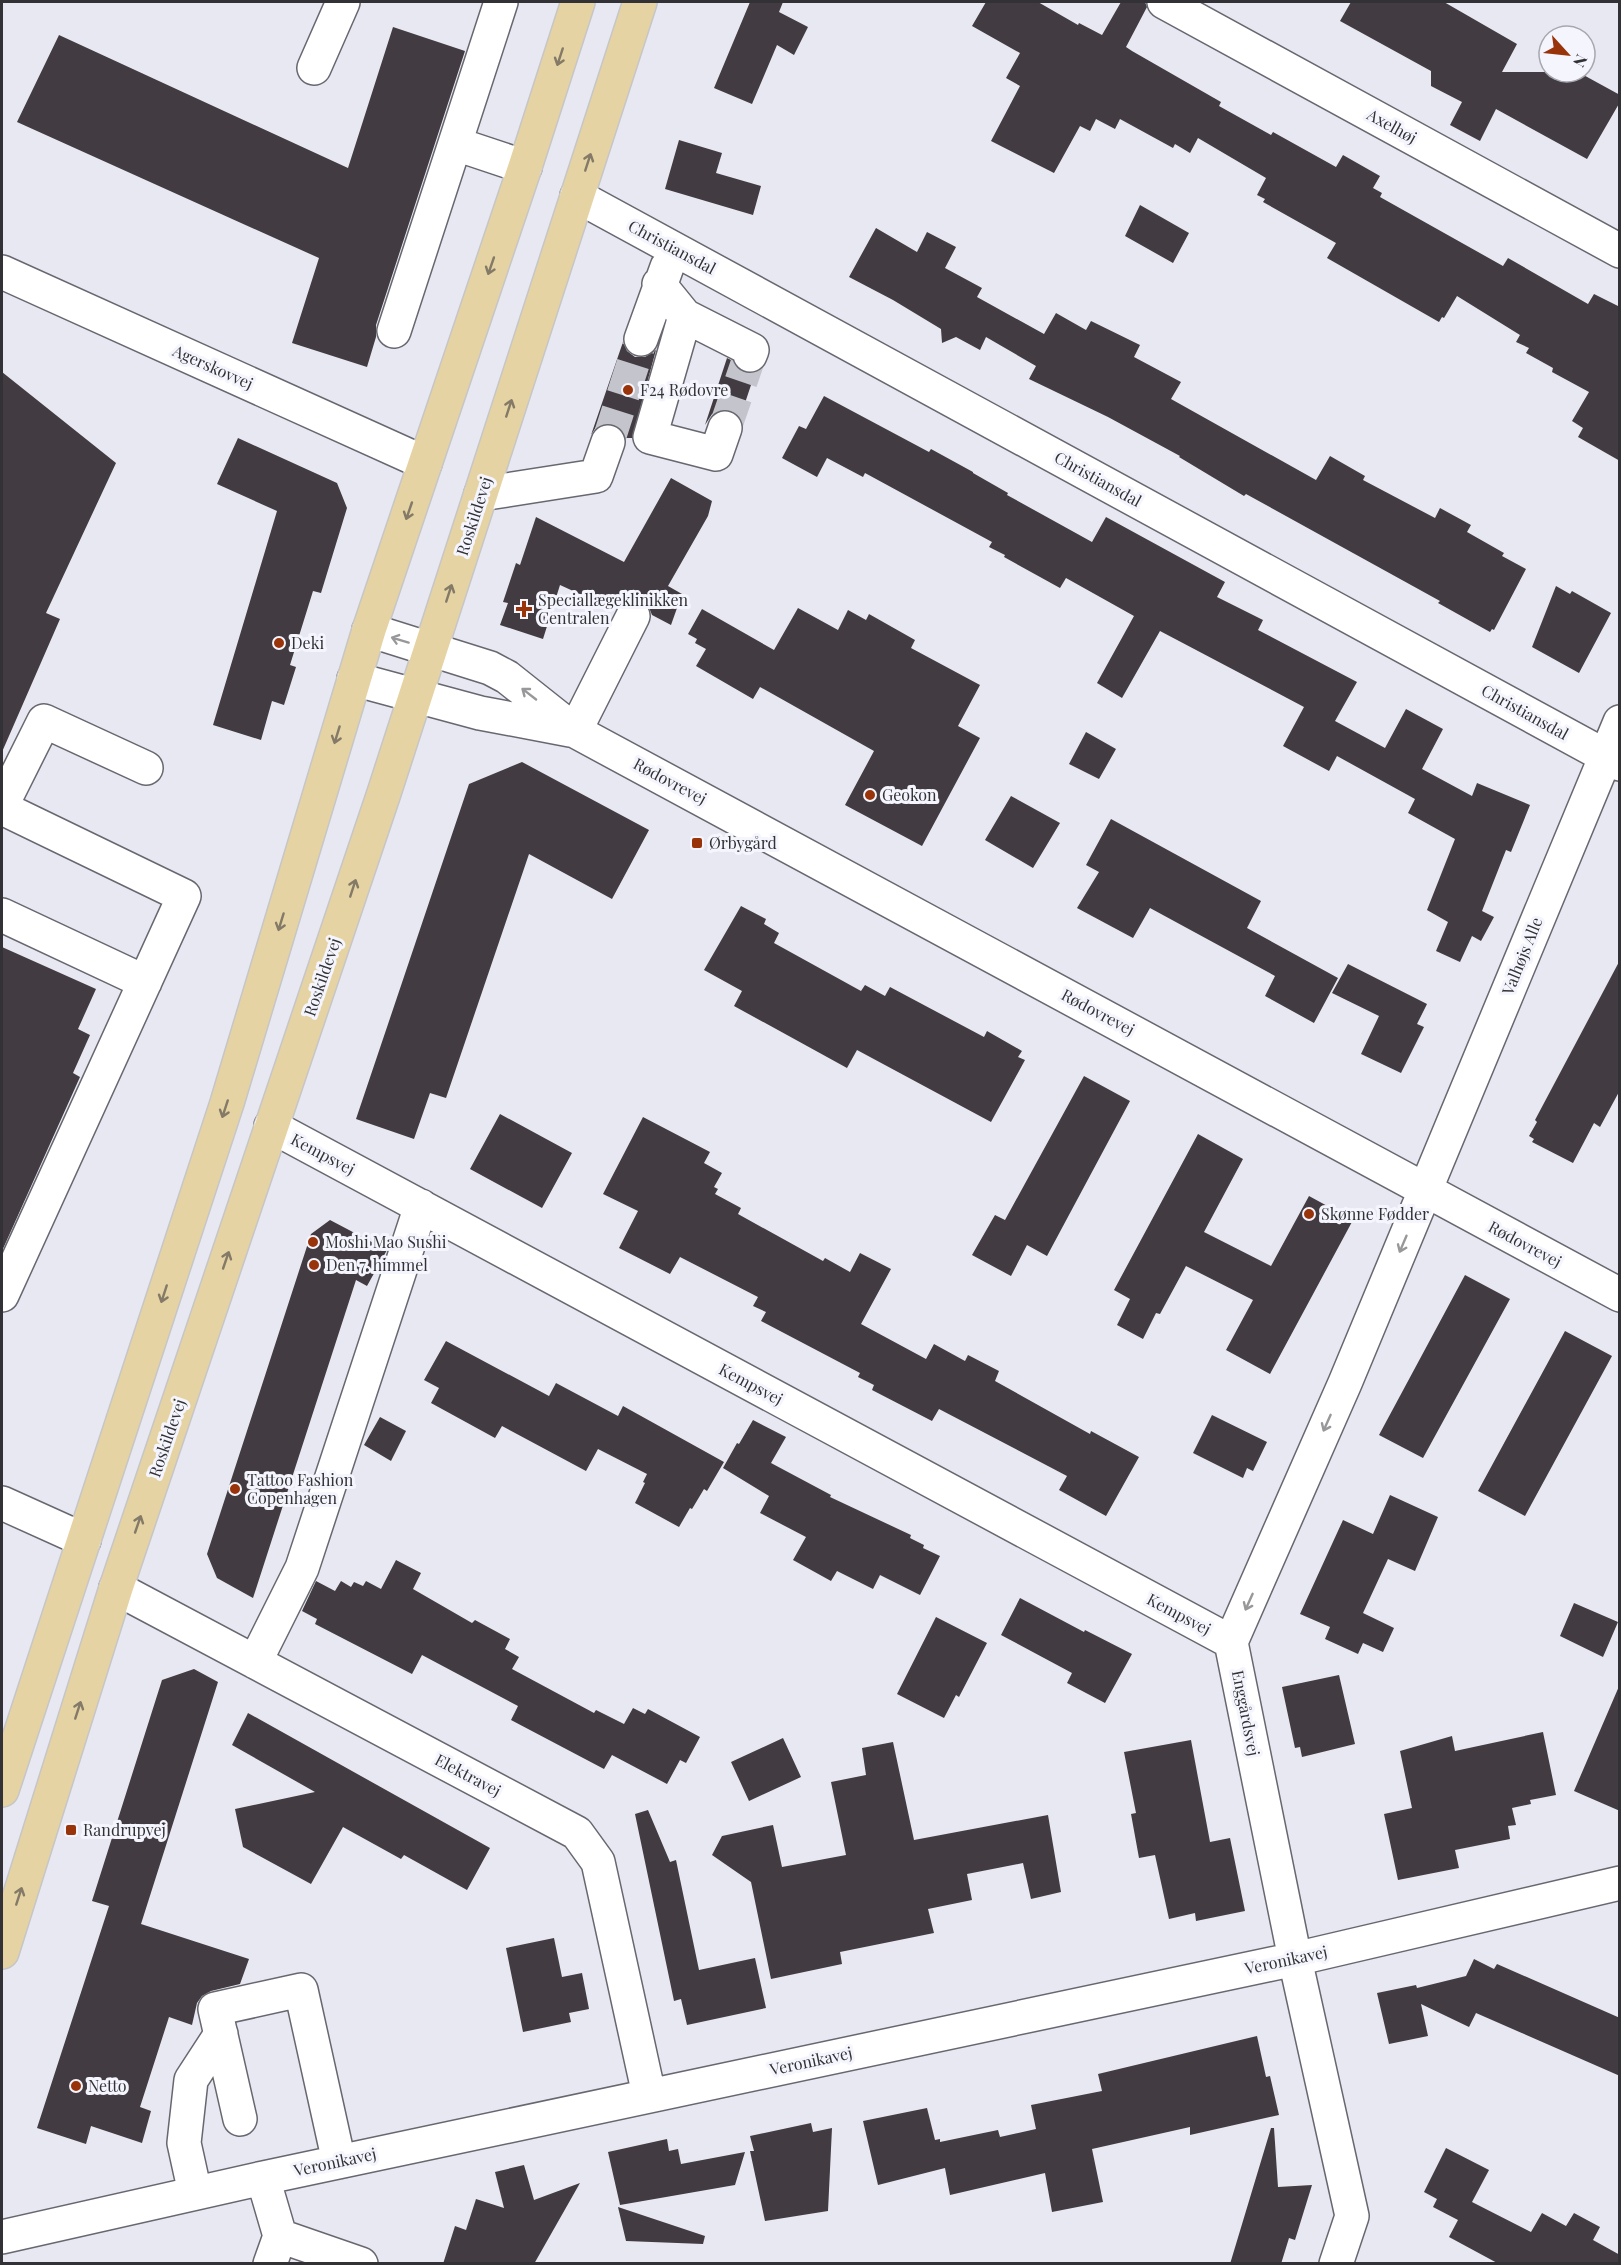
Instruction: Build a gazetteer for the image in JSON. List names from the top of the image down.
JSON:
{
  "streets": {
    "main road": ["Roskildevej"],
    "street": [
      "Axelhøj",
      "Christiansdal",
      "Agerskovvej",
      "Rødovrevej",
      "Valhøjs Alle",
      "Kempsvej",
      "Enggårdsvej",
      "Elektravej",
      "Veronikavej"
    ]
  },
  "crossings": [
    ["Christiansdal", "Roskildevej"],
    ["Christiansdal", "Valhøjs Alle"],
    ["Roskildevej", "Rødovrevej"],
    ["Roskildevej", "Kempsvej"],
    ["Roskildevej", "Elektravej"],
    ["Rødovrevej", "Valhøjs Alle"],
    ["Kempsvej", "Enggårdsvej"],
    ["Enggårdsvej", "Veronikavej"],
    ["Elektravej", "Veronikavej"]
  ],
  "places": {
    "other": [
      "F24 Rødovre",
      "Deki",
      "Geokon",
      "Skønne Fødder",
      "Moshi Mao Sushi",
      "Den 7. himmel",
      "Tattoo Fashion Copenhagen",
      "Netto"
    ],
    "health": ["Speciallægeklinikken Centralen"],
    "transit": ["Ørbygård", "Randrupvej"]
  },
  "north": "bottom right"
}
